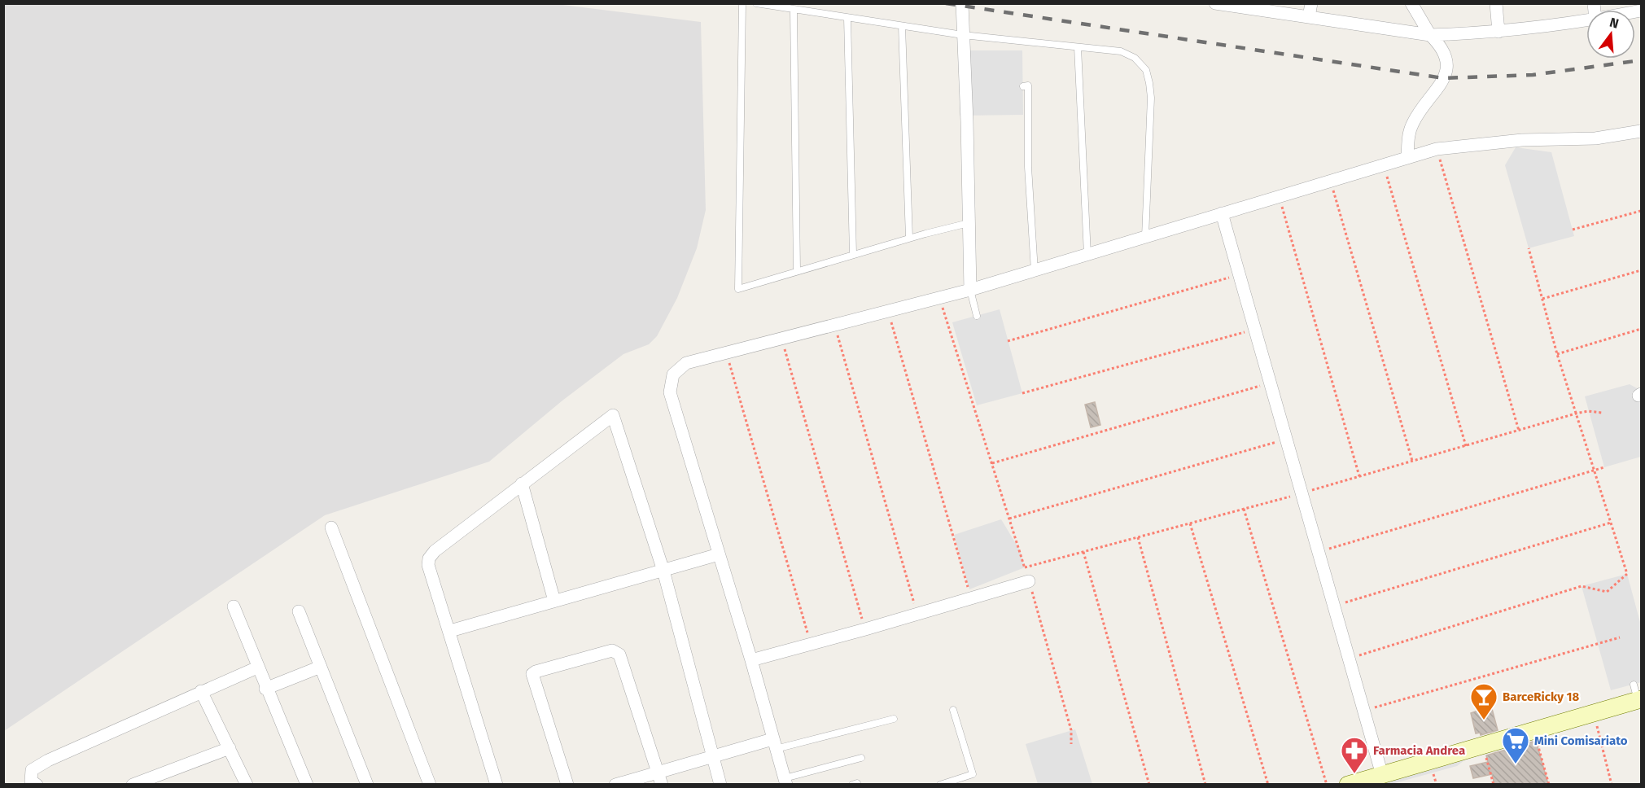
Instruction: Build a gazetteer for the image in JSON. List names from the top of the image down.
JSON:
{
  "places": {
    "bar": ["BarceRicky 18"],
    "supermarket": ["Mini Comisariato"],
    "pharmacy": ["Farmacia Andrea"]
  },
  "north": "top"
}
